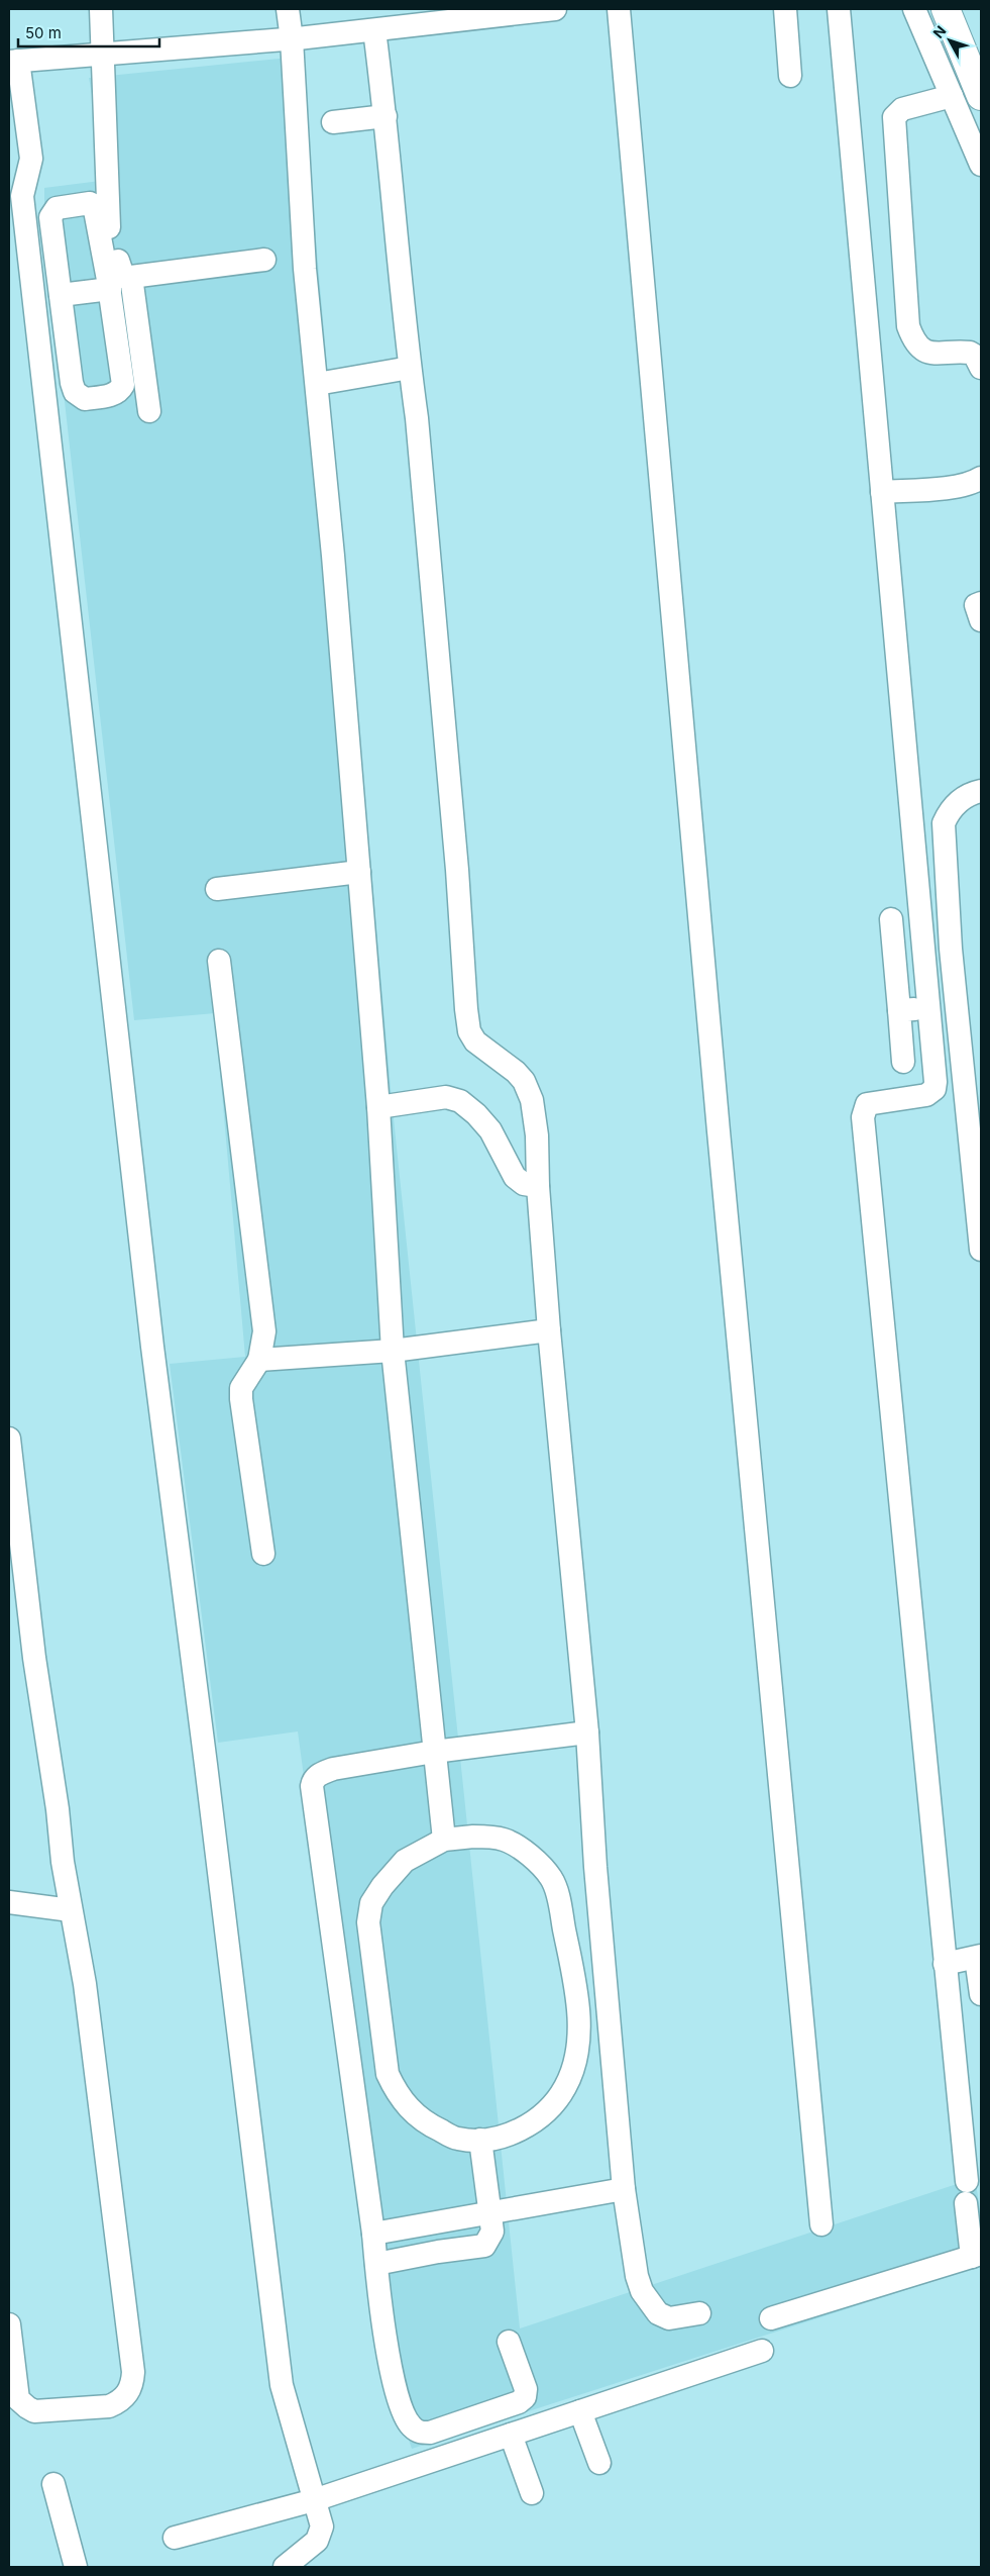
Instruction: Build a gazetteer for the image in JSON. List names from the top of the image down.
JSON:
{
  "scale_bar": "50 m",
  "north": "top left"
}
